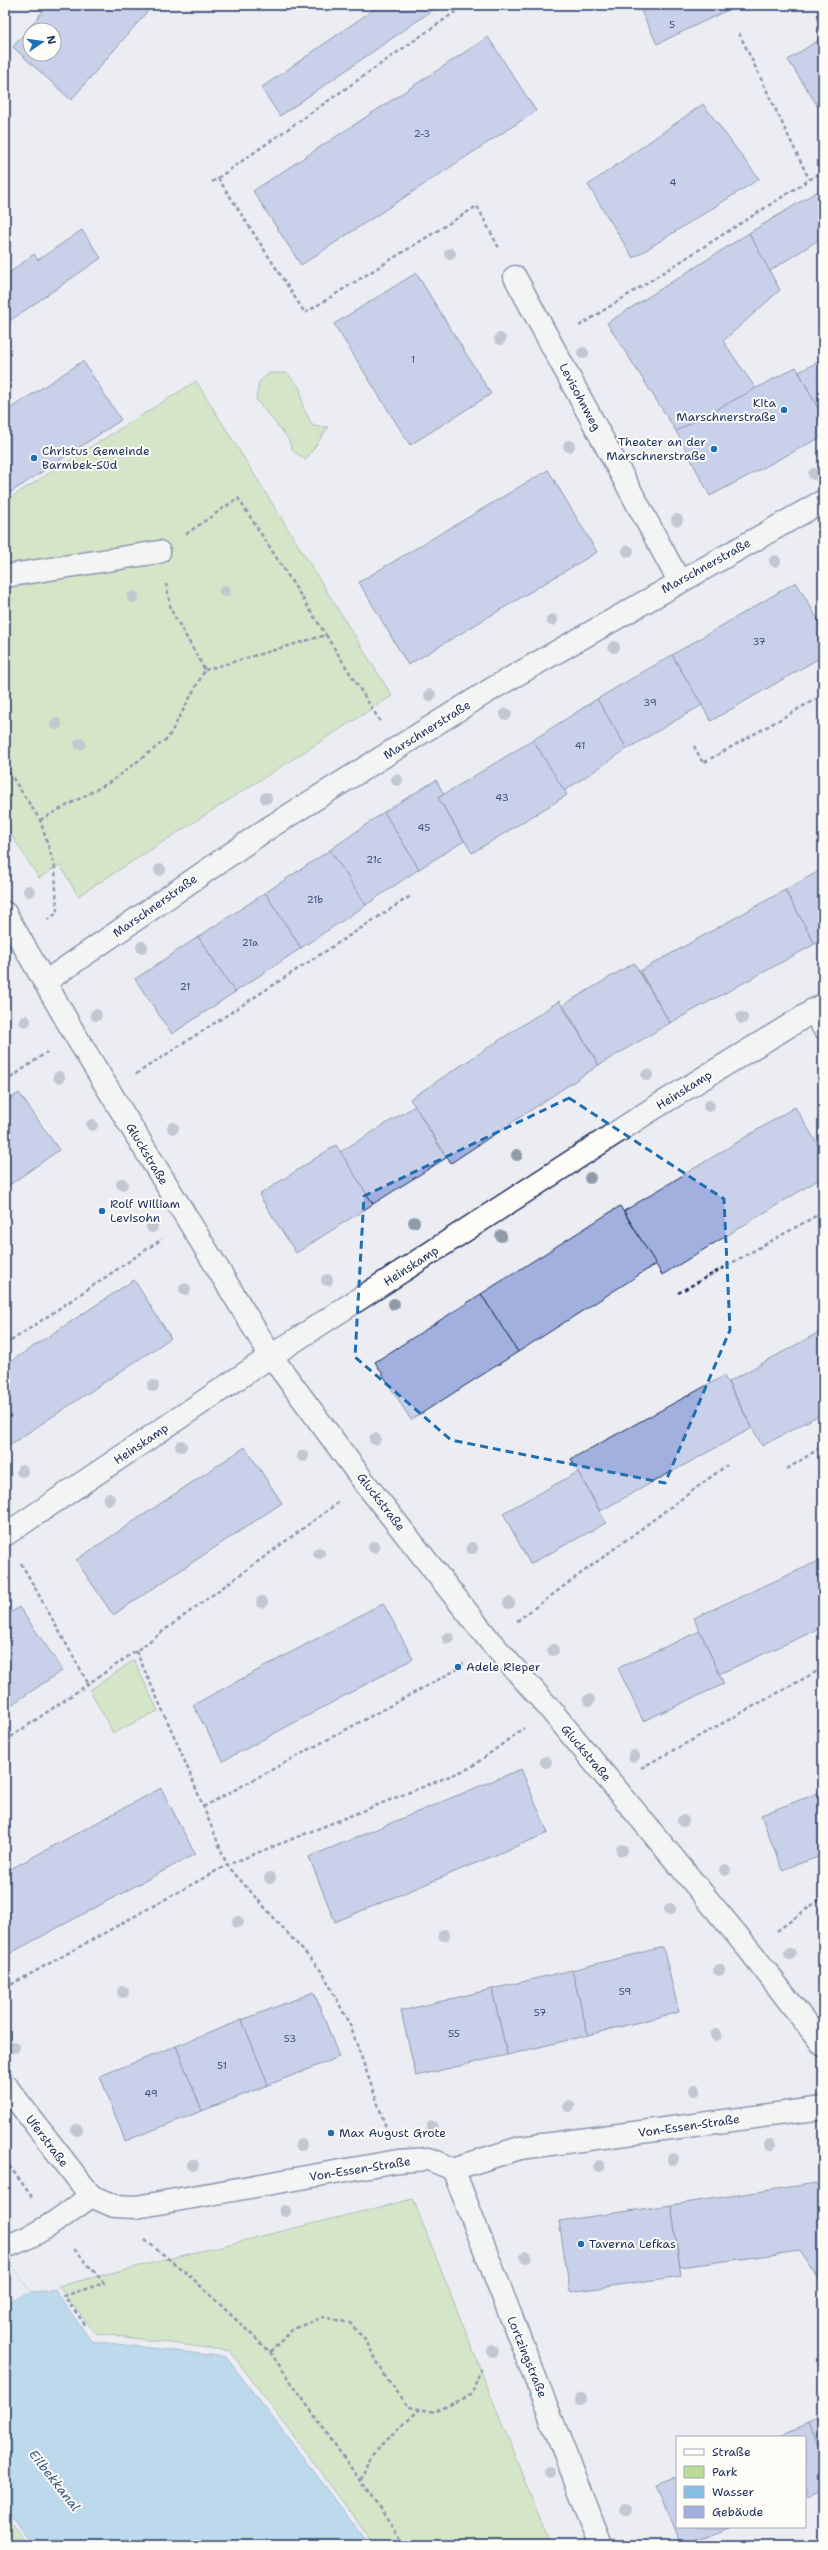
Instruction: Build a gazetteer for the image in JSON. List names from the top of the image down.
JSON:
{
  "streets": {
    "street": [
      "Levisohnweg",
      "Marschnerstraße",
      "Heinskamp",
      "Gluckstraße",
      "Von-Essen-Straße",
      "Uferstraße",
      "Lortzingstraße"
    ]
  },
  "crossings": [
    ["Levisohnweg", "Marschnerstraße"],
    ["Marschnerstraße", "Gluckstraße"],
    ["Heinskamp", "Gluckstraße"],
    ["Von-Essen-Straße", "Uferstraße"],
    ["Von-Essen-Straße", "Lortzingstraße"]
  ],
  "water": ["Eilbekkanal"],
  "places": [
    "Kita Marschnerstraße",
    "Theater an der Marschnerstraße",
    "Christus Gemeinde Barmbek-Süd",
    "Rolf William Levisohn",
    "Adele Rieper",
    "Max August Grote",
    "Taverna Lefkas"
  ],
  "house_numbers": [
    "5",
    "2-3",
    "4",
    "1",
    "37",
    "39",
    "41",
    "43",
    "45",
    "21c",
    "21b",
    "21a",
    "21",
    "59",
    "57",
    "55",
    "53",
    "51",
    "49"
  ],
  "legend": [
    "Straße",
    "Park",
    "Wasser",
    "Gebäude"
  ],
  "north": "right"
}
